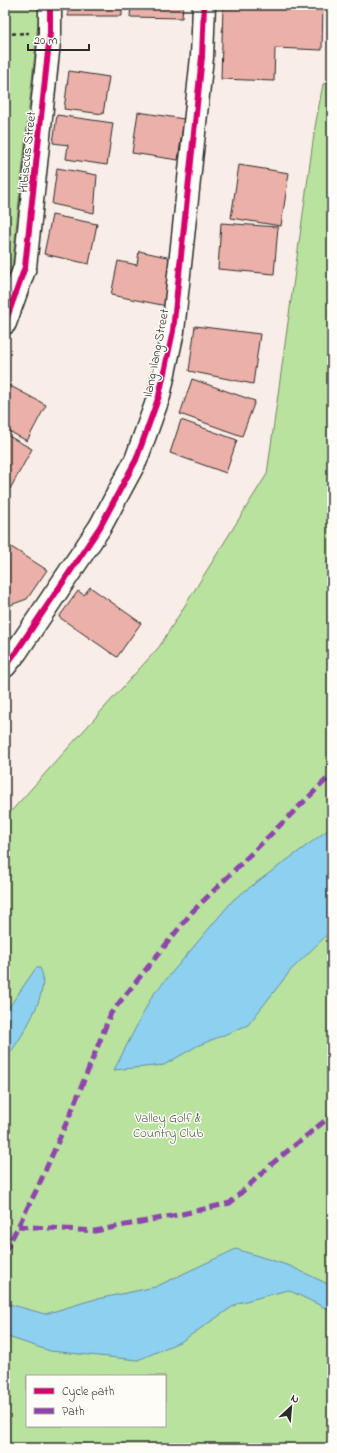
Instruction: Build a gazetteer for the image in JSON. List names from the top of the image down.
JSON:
{
  "streets": {
    "street": ["Hibiscus Street", "Ilang-Ilang Street"]
  },
  "parks": ["Valley Golf & Country Club"],
  "legend": ["Cycle path", "Path"],
  "scale_bar": "20 m",
  "north": "top right"
}
